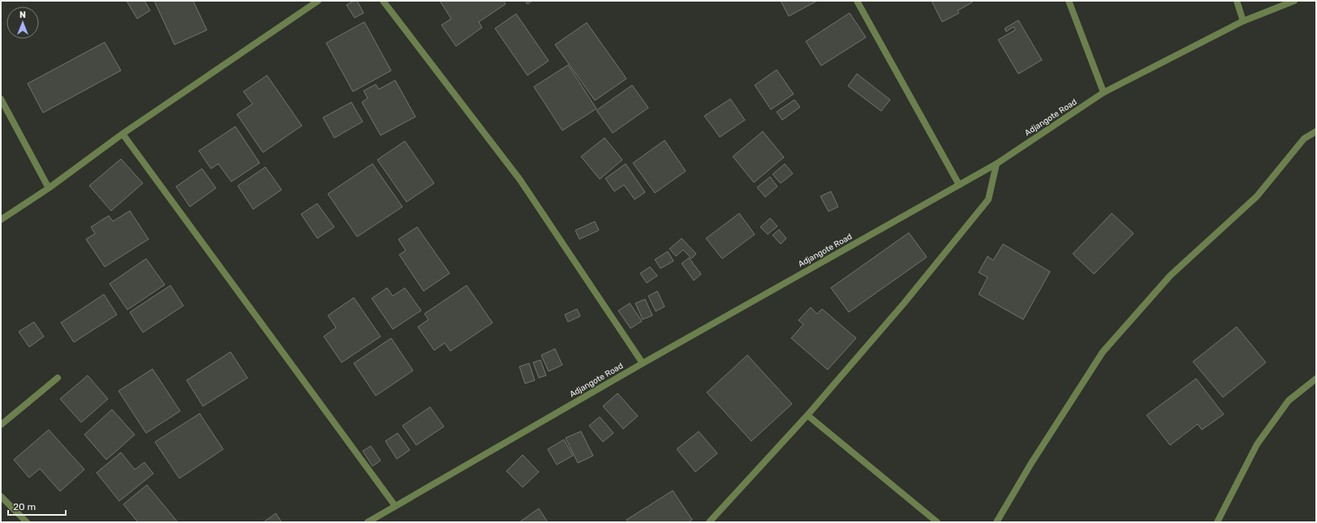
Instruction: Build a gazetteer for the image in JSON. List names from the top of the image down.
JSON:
{
  "streets": {
    "street": ["Adjangote Road"]
  },
  "scale_bar": "20 m",
  "north": "top"
}
